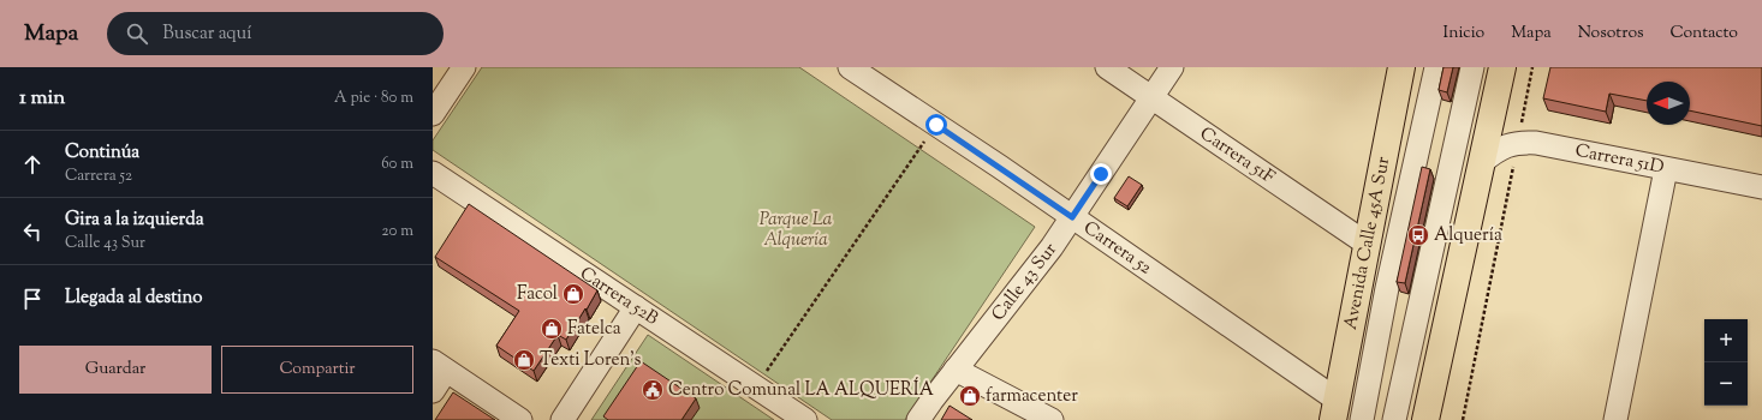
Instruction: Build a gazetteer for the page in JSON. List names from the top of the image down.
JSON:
{
  "streets": {
    "highway": ["Avenida Calle 45A Sur"],
    "street": [
      "Carrera 51F",
      "Carrera 51D",
      "Carrera 52",
      "Calle 43 Sur",
      "Carrera 52B"
    ]
  },
  "crossings": [
    ["Carrera 51F", "Avenida Calle 45A Sur"],
    ["Carrera 51F", "Calle 43 Sur"],
    ["Avenida Calle 45A Sur", "Carrera 52"],
    ["Carrera 52", "Calle 43 Sur"]
  ],
  "parks": ["Parque La Alquería"],
  "places": {
    "bus stop": ["Alquería"],
    "shop": [
      "Facol",
      "Fatelca",
      "Texti Loren's",
      "farmacenter"
    ],
    "public building": ["Centro Comunal LA ALQUERÍA"]
  },
  "north": "left",
  "page": {
    "header": "Mapa",
    "search": "Buscar aquí",
    "nav": [
      "Inicio",
      "Mapa",
      "Nosotros",
      "Contacto"
    ],
    "heading": ["1 min", "A pie · 80 m"],
    "list": [
      ["Continúa", "Carrera 52", "60 m"],
      ["Gira a la izquierda", "Calle 43 Sur", "20 m"],
      "Llegada al destino"
    ],
    "map_buttons": ["+", "−"],
    "buttons": ["Guardar", "Compartir"]
  }
}
